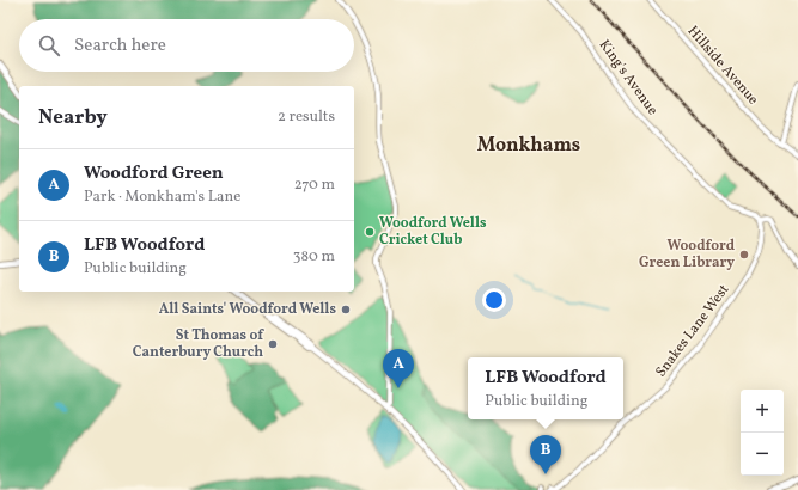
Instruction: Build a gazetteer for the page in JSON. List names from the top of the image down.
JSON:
{
  "streets": {
    "street": ["Hillside Avenue", "King's Avenue", "Snakes Lane West"]
  },
  "crossings": [
    ["King's Avenue", "Snakes Lane West"]
  ],
  "districts": ["Monkhams"],
  "places": [
    "Woodford Wells Cricket Club",
    "Woodford Green Library",
    "All Saints' Woodford Wells",
    "St Thomas of Canterbury Church"
  ],
  "page": {
    "search": "Search here",
    "heading": ["Nearby", "2 results"],
    "list": [
      {
        "mark": "A",
        "name": "Woodford Green",
        "note": "Park · Monkham's Lane",
        "value": "270 m"
      },
      {
        "mark": "B",
        "name": "LFB Woodford",
        "note": "Public building",
        "value": "380 m"
      }
    ],
    "pins": ["A", "B"],
    "popup": ["LFB Woodford", "Public building"],
    "map_buttons": ["+", "−"]
  }
}
